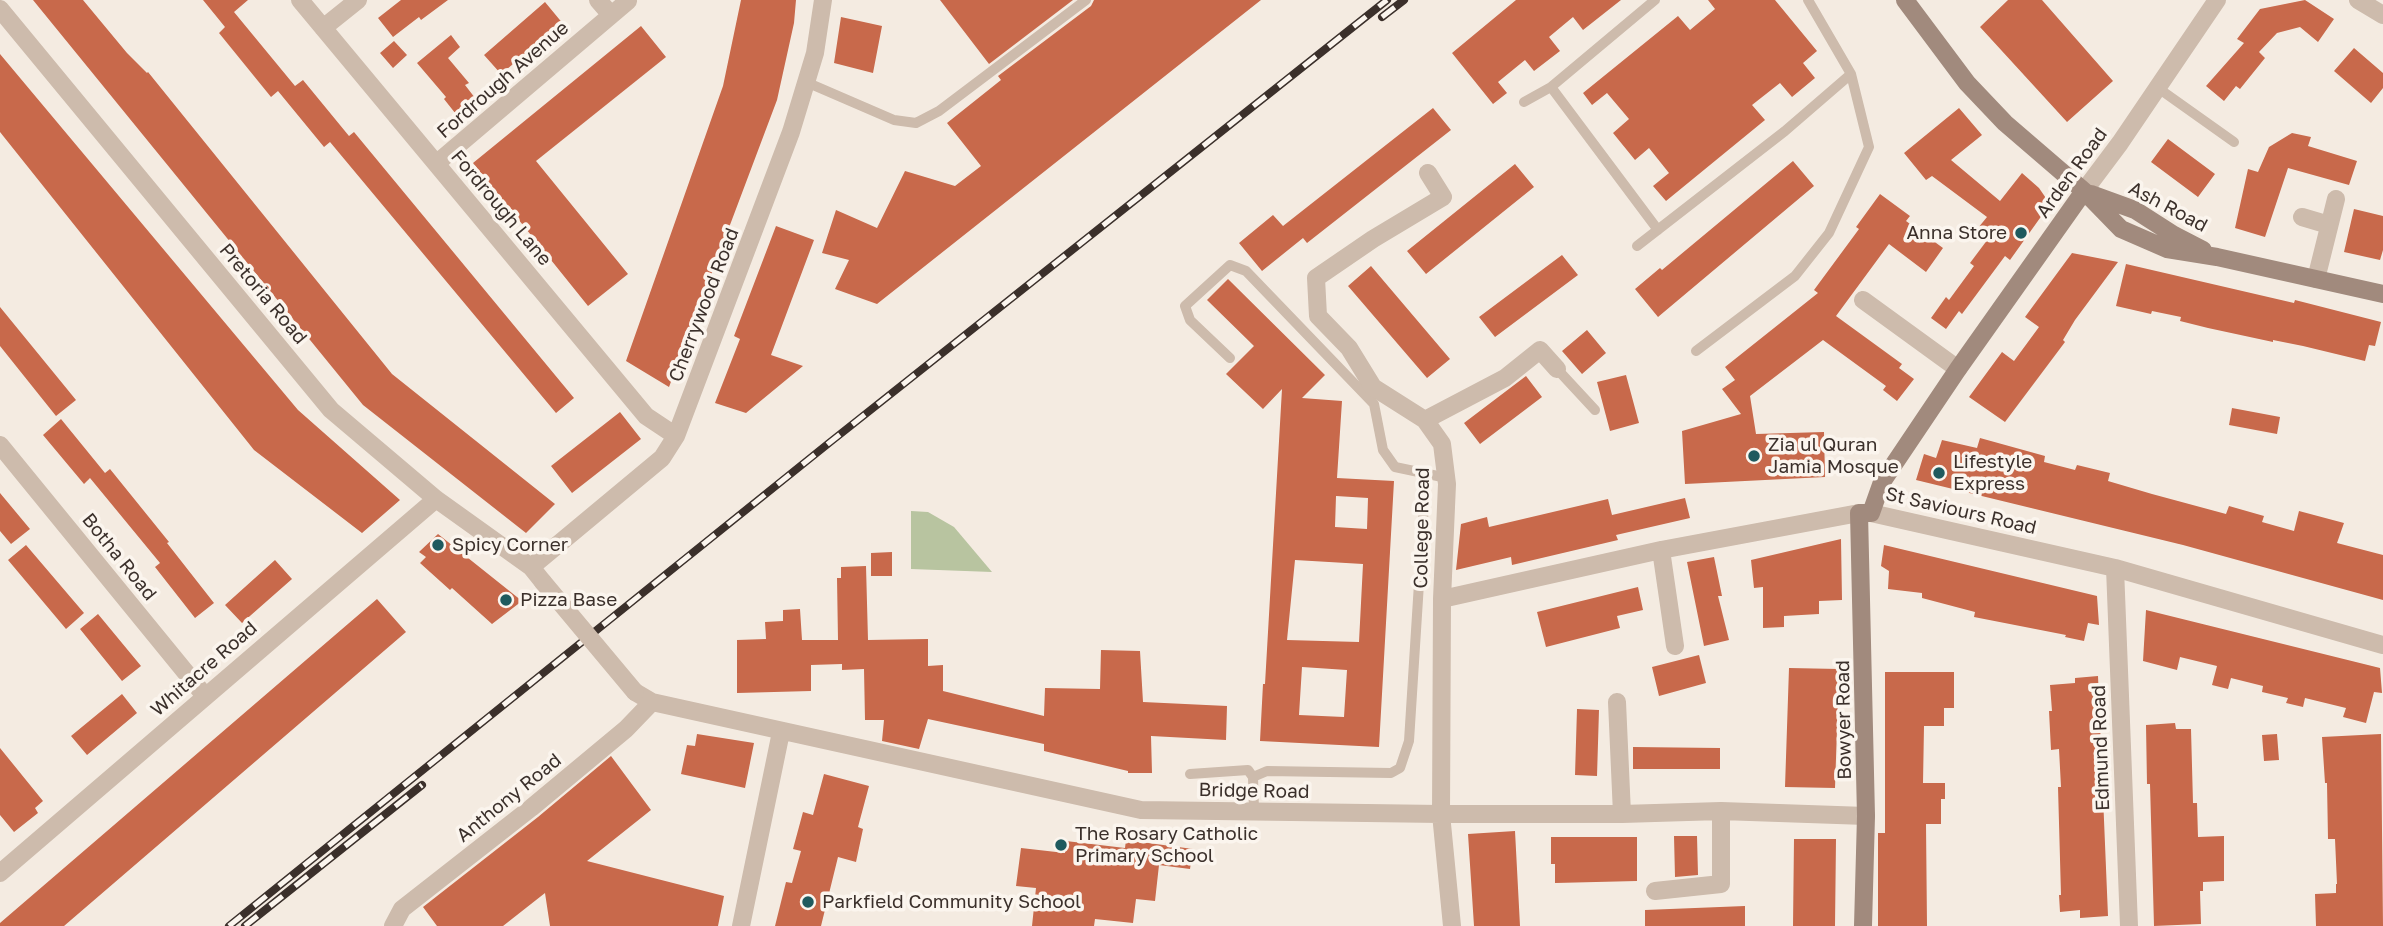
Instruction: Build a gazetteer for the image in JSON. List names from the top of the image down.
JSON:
{
  "streets": {
    "main road": ["Arden Road", "Ash Road", "Bowyer Road"],
    "street": [
      "Fordrough Avenue",
      "Fordrough Lane",
      "Pretoria Road",
      "Cherrywood Road",
      "St Saviours Road",
      "College Road",
      "Botha Road",
      "Whitacre Road",
      "Edmund Road",
      "Bridge Road",
      "Anthony Road"
    ]
  },
  "crossings": [
    ["Fordrough Avenue", "Fordrough Lane"],
    ["Arden Road", "Ash Road"],
    ["Arden Road", "St Saviours Road"],
    ["Arden Road", "Bowyer Road"],
    ["Fordrough Lane", "Cherrywood Road"],
    ["Pretoria Road", "Cherrywood Road"],
    ["Pretoria Road", "Whitacre Road"],
    ["Pretoria Road", "Bridge Road"],
    ["St Saviours Road", "College Road"],
    ["St Saviours Road", "Bowyer Road"],
    ["St Saviours Road", "Edmund Road"],
    ["College Road", "Bridge Road"],
    ["Botha Road", "Whitacre Road"],
    ["Bowyer Road", "Bridge Road"],
    ["Bridge Road", "Anthony Road"]
  ],
  "places": [
    "Anna Store",
    "Zia ul Quran Jamia Mosque",
    "Lifestyle Express",
    "Spicy Corner",
    "Pizza Base",
    "The Rosary Catholic Primary School",
    "Parkfield Community School"
  ]
}
